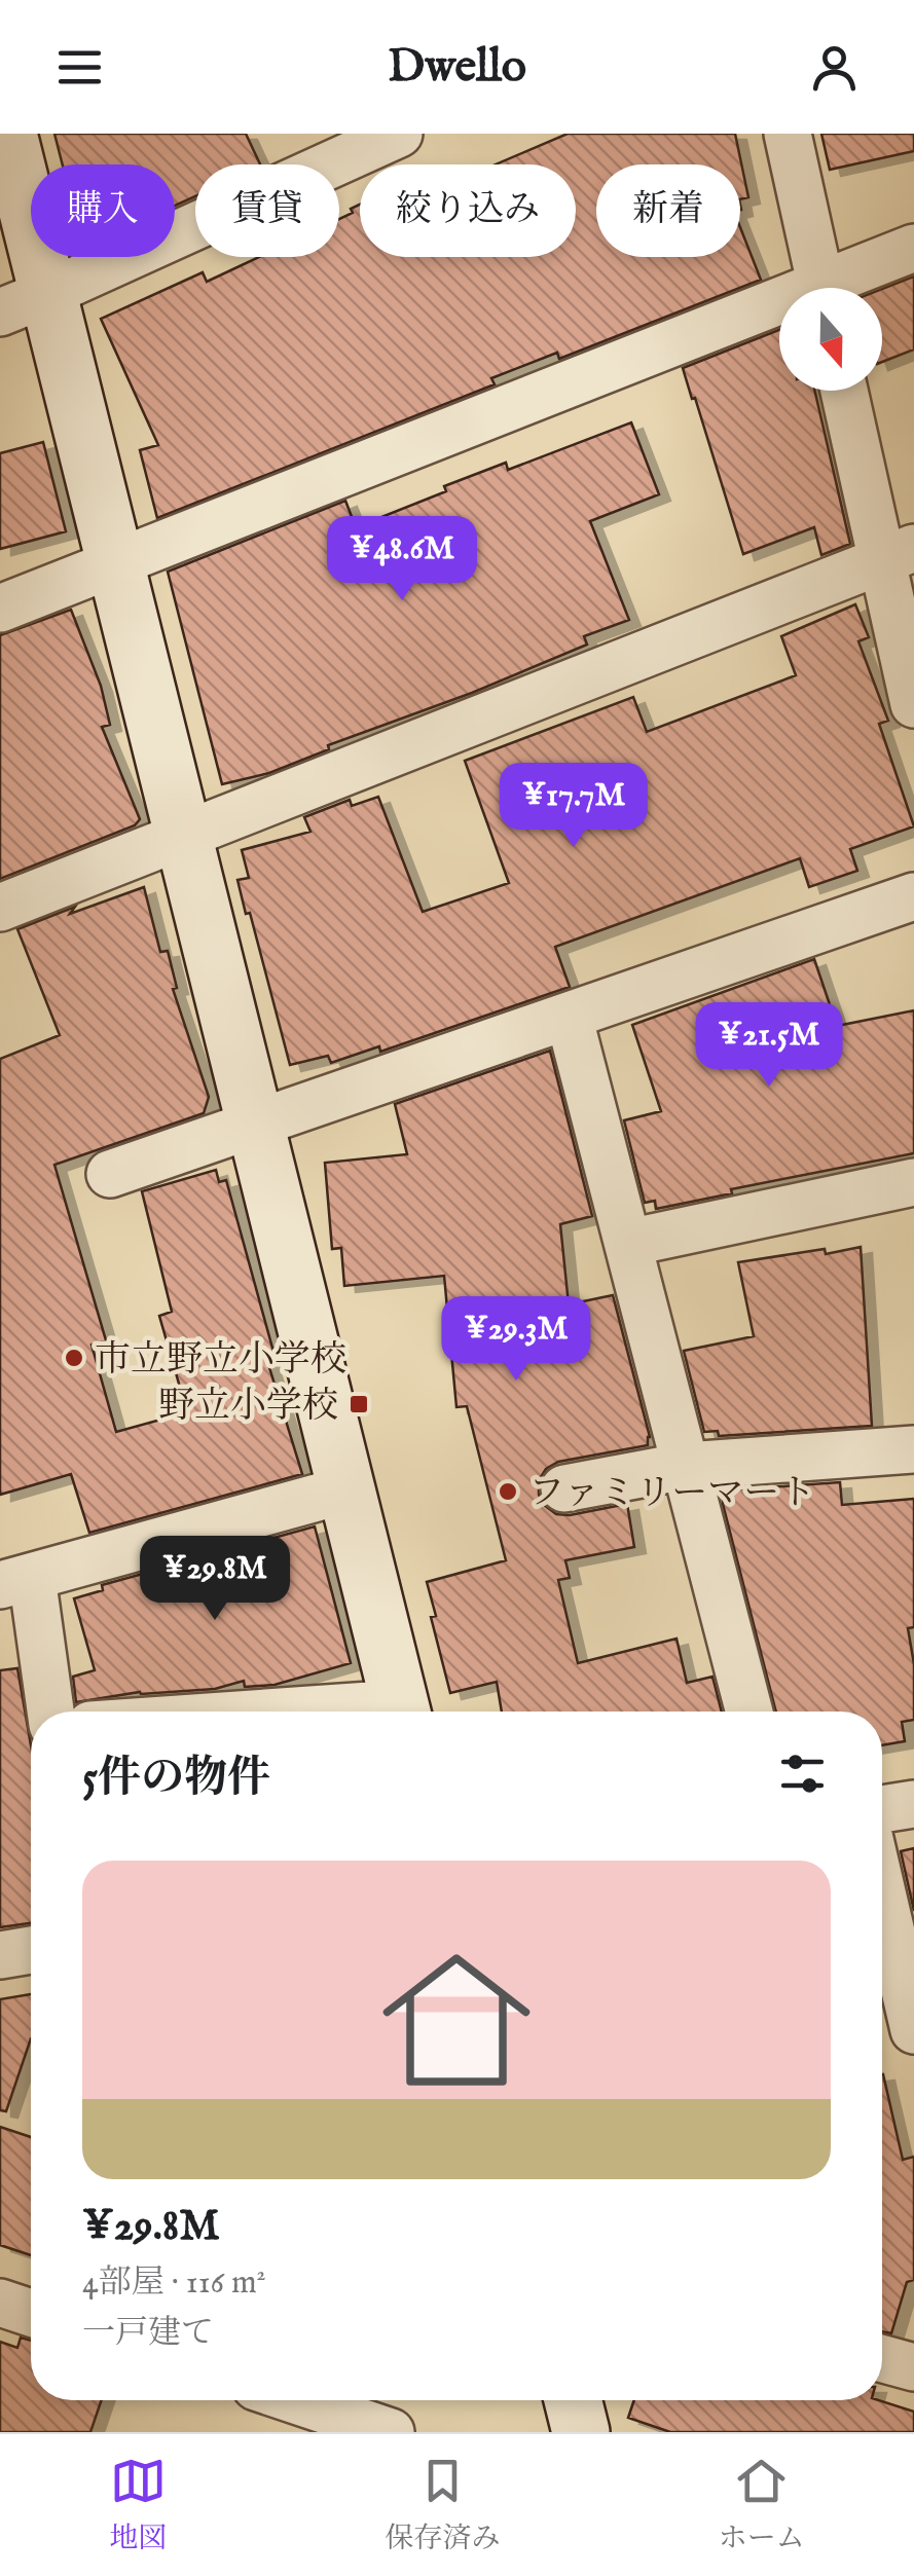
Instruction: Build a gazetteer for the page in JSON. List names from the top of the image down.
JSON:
{
  "places": {
    "other": ["市立野立小学校", "ファミリーマート"],
    "transit": ["野立小学校"]
  },
  "north": "bottom",
  "page": {
    "header": "Dwello",
    "chip": [
      "購入",
      "賃貸",
      "絞り込み",
      "新着"
    ],
    "price": [
      "¥48.6M",
      "¥17.7M",
      "¥21.5M",
      "¥29.3M",
      "¥29.8M"
    ],
    "heading": "5件の物件",
    "list": [
      {
        "name": "¥29.8M",
        "note": "4部屋 · 116 m² · 一戸建て"
      }
    ],
    "tabs": ["地図", "保存済み", "ホーム"]
  }
}
